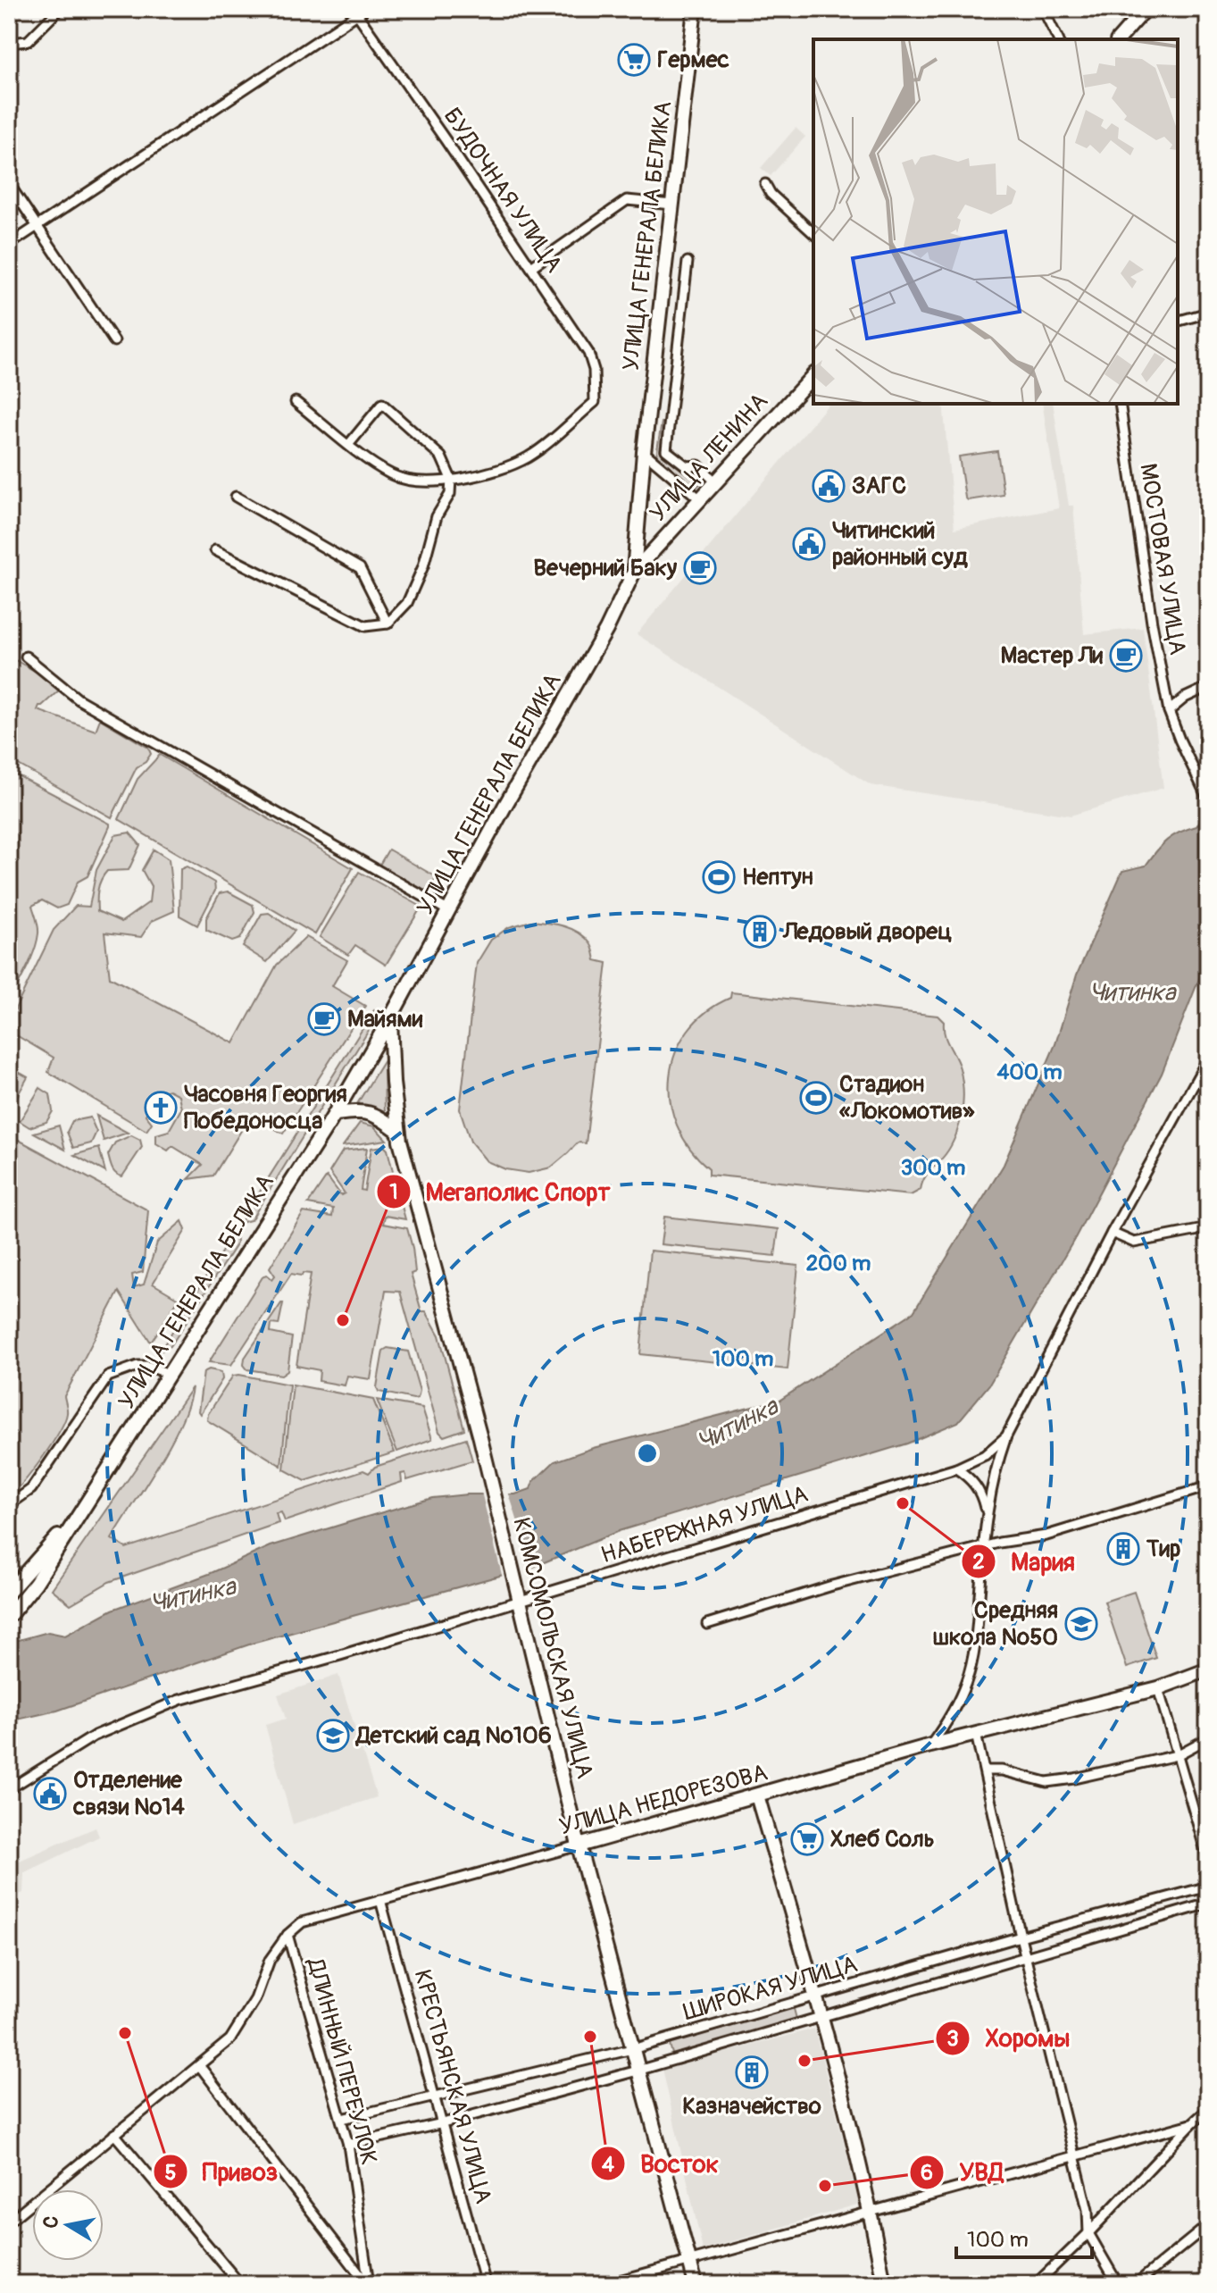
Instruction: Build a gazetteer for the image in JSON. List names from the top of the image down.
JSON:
{
  "streets": {
    "main road": [
      "УЛИЦА ГЕНЕРАЛА БЕЛИКА",
      "УЛИЦА ЛЕНИНА",
      "КОМСОМОЛЬСКАЯ УЛИЦА",
      "УЛИЦА НЕДОРЕЗОВА"
    ],
    "street": [
      "БУДОЧНАЯ УЛИЦА",
      "МОСТОВАЯ УЛИЦА",
      "НАБЕРЕЖНАЯ УЛИЦА",
      "ШИРОКАЯ УЛИЦА",
      "ДЛИННЫЙ ПЕРЕУЛОК",
      "КРЕСТЬЯНСКАЯ УЛИЦА"
    ]
  },
  "crossings": [
    ["УЛИЦА ГЕНЕРАЛА БЕЛИКА", "УЛИЦА ЛЕНИНА"],
    ["УЛИЦА ГЕНЕРАЛА БЕЛИКА", "КОМСОМОЛЬСКАЯ УЛИЦА"],
    ["НАБЕРЕЖНАЯ УЛИЦА", "КОМСОМОЛЬСКАЯ УЛИЦА"],
    ["КОМСОМОЛЬСКАЯ УЛИЦА", "УЛИЦА НЕДОРЕЗОВА"],
    ["КОМСОМОЛЬСКАЯ УЛИЦА", "ШИРОКАЯ УЛИЦА"],
    ["УЛИЦА НЕДОРЕЗОВА", "ДЛИННЫЙ ПЕРЕУЛОК"],
    ["УЛИЦА НЕДОРЕЗОВА", "КРЕСТЬЯНСКАЯ УЛИЦА"],
    ["ШИРОКАЯ УЛИЦА", "ДЛИННЫЙ ПЕРЕУЛОК"],
    ["ШИРОКАЯ УЛИЦА", "КРЕСТЬЯНСКАЯ УЛИЦА"]
  ],
  "water": ["Читинка"],
  "places": {
    "supermarket": ["Гермес", "Хлеб Соль"],
    "public building": ["ЗАГС", "Читинский районный суд", "Отделение связи №14"],
    "cafe": ["Вечерний Баку", "Мастер Ли", "Майями"],
    "sports": ["Нептун", "Стадион «Локомотив»"],
    "building": ["Ледовый дворец", "Тир", "Казначейство"],
    "church": ["Часовня Георгия Победоносца"],
    "other": [
      "Мегаполис Спорт",
      "Мария",
      "Привоз",
      "Восток",
      "Хоромы",
      "УВД"
    ],
    "school or university": ["Средняя школа №50", "Детский сад №106"]
  },
  "scale_bar": "100 m",
  "north": "left",
  "rings": [
    "400 m",
    "300 m",
    "200 m",
    "100 m"
  ]
}
